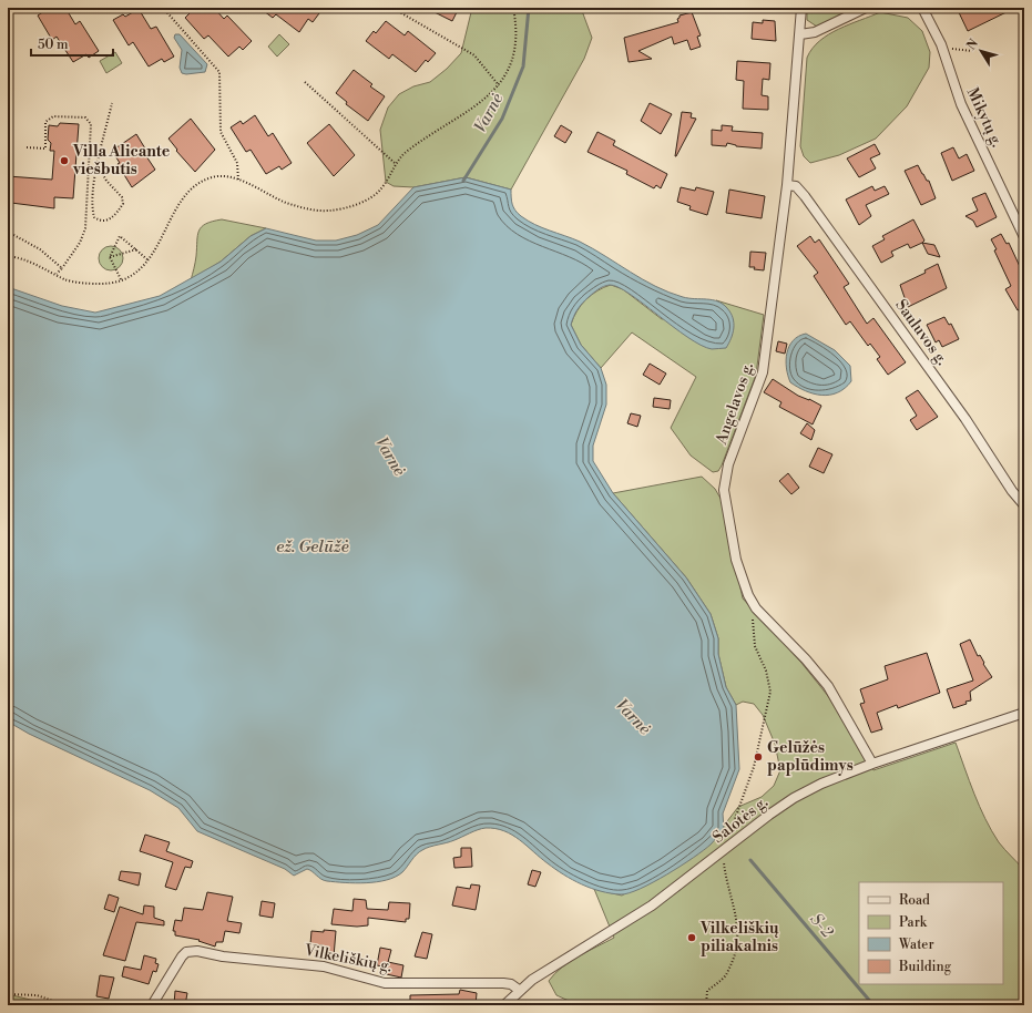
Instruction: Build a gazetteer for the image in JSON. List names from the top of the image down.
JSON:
{
  "streets": {
    "street": [
      "Mikytų g.",
      "Sauluvos g.",
      "Angelavos g.",
      "Salotės g.",
      "Vilkeliškių g."
    ]
  },
  "crossings": [
    ["Sauluvos g.", "Angelavos g."],
    ["Angelavos g.", "Salotės g."],
    ["Salotės g.", "Vilkeliškių g."]
  ],
  "water": ["Varnė", "ež. Gelūžė", "S-2"],
  "places": ["Villa Alicante viešbutis", "Gelūžės paplūdimys", "Vilkeliškių piliakalnis"],
  "legend": [
    "Road",
    "Park",
    "Water",
    "Building"
  ],
  "scale_bar": "50 m",
  "north": "top left"
}
